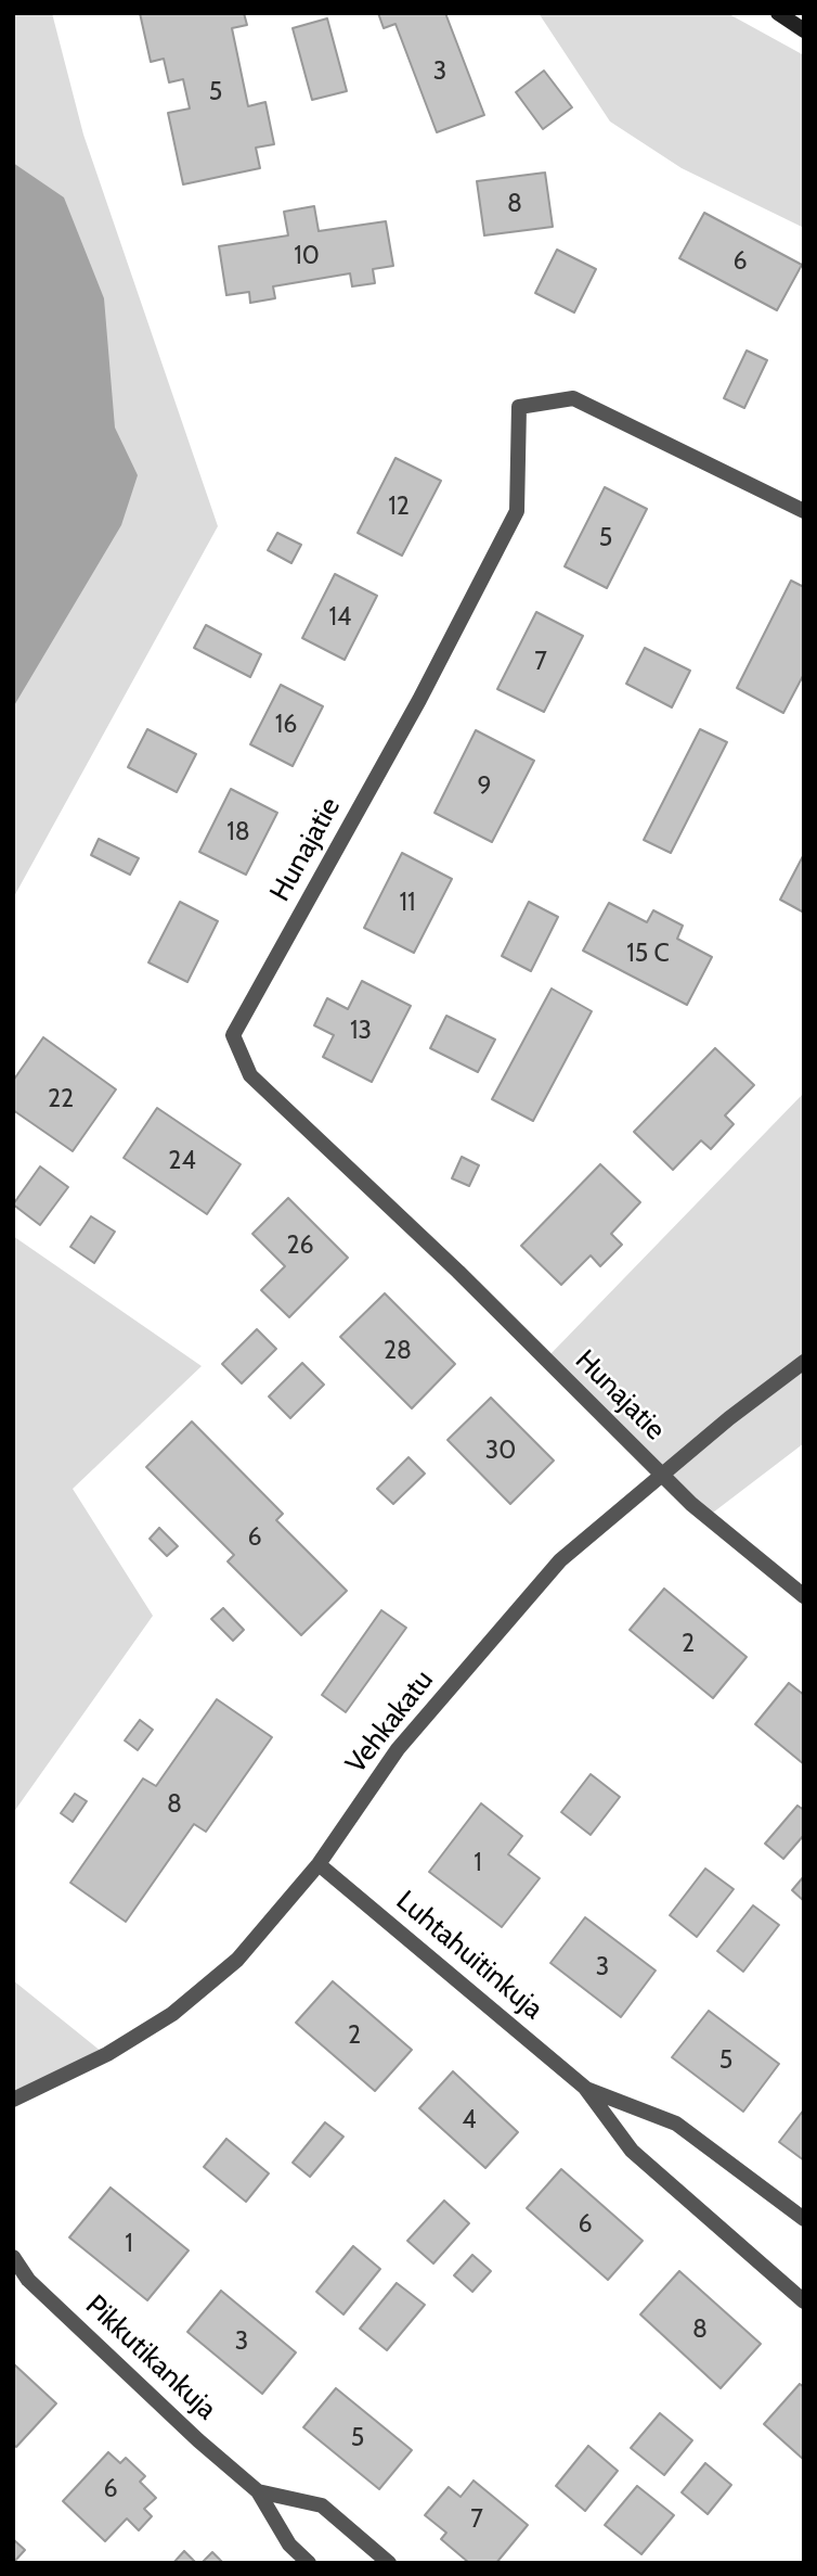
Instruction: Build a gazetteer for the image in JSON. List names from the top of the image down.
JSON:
{
  "streets": {
    "street": [
      "Hunajatie",
      "Vehkakatu",
      "Luhtahuitinkuja",
      "Pikkutikankuja"
    ]
  },
  "crossings": [
    ["Hunajatie", "Vehkakatu"],
    ["Vehkakatu", "Luhtahuitinkuja"]
  ],
  "house_numbers": [
    "3",
    "5",
    "8",
    "10",
    "6",
    "12",
    "5",
    "14",
    "7",
    "16",
    "9",
    "18",
    "11",
    "15 C",
    "13",
    "22",
    "24",
    "26",
    "28",
    "30",
    "6",
    "2",
    "8",
    "1",
    "3",
    "2",
    "5",
    "4",
    "6",
    "1",
    "8",
    "3",
    "5",
    "6",
    "7"
  ]
}
